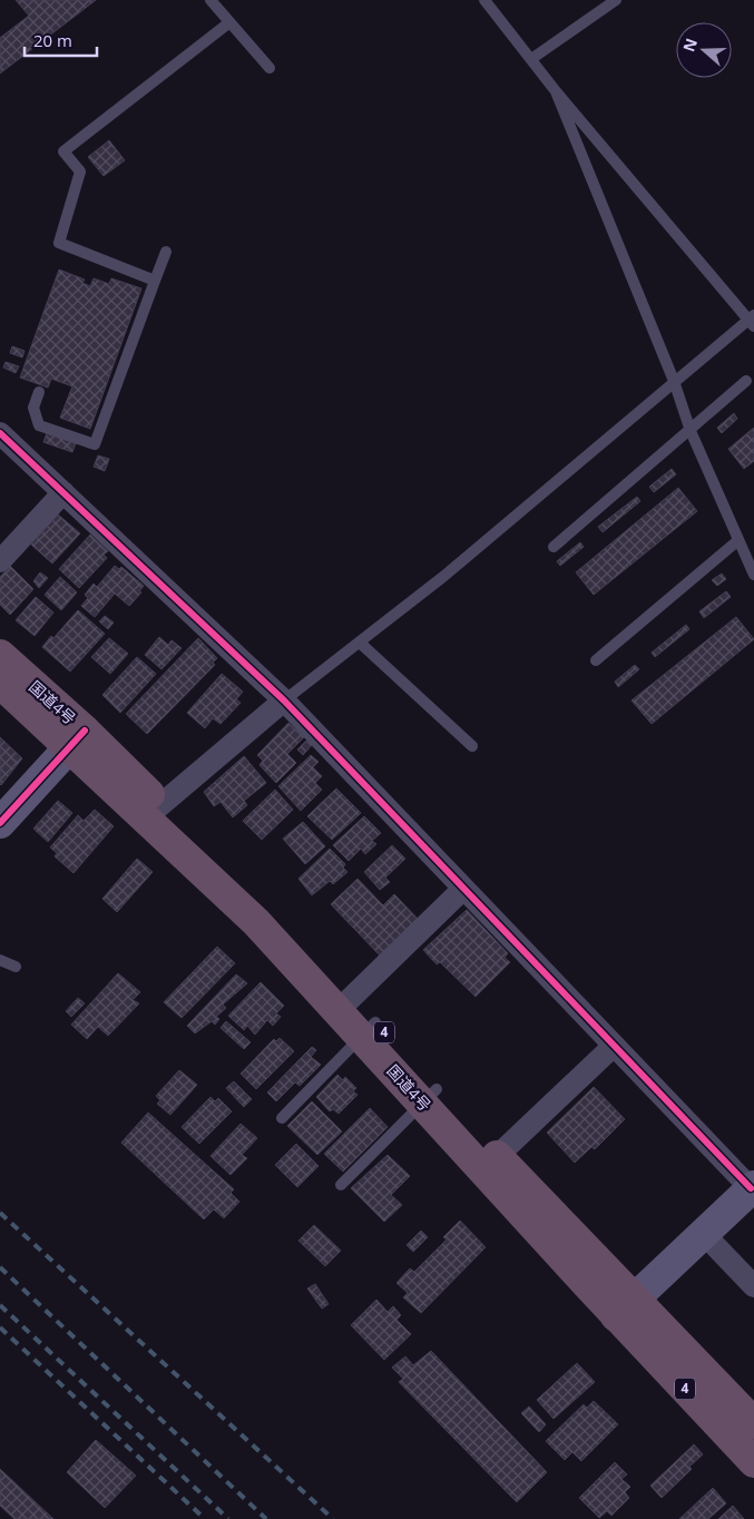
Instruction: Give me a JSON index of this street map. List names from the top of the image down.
{
  "streets": {
    "highway": ["国道4号", "4"]
  },
  "scale_bar": "20 m",
  "north": "left"
}
